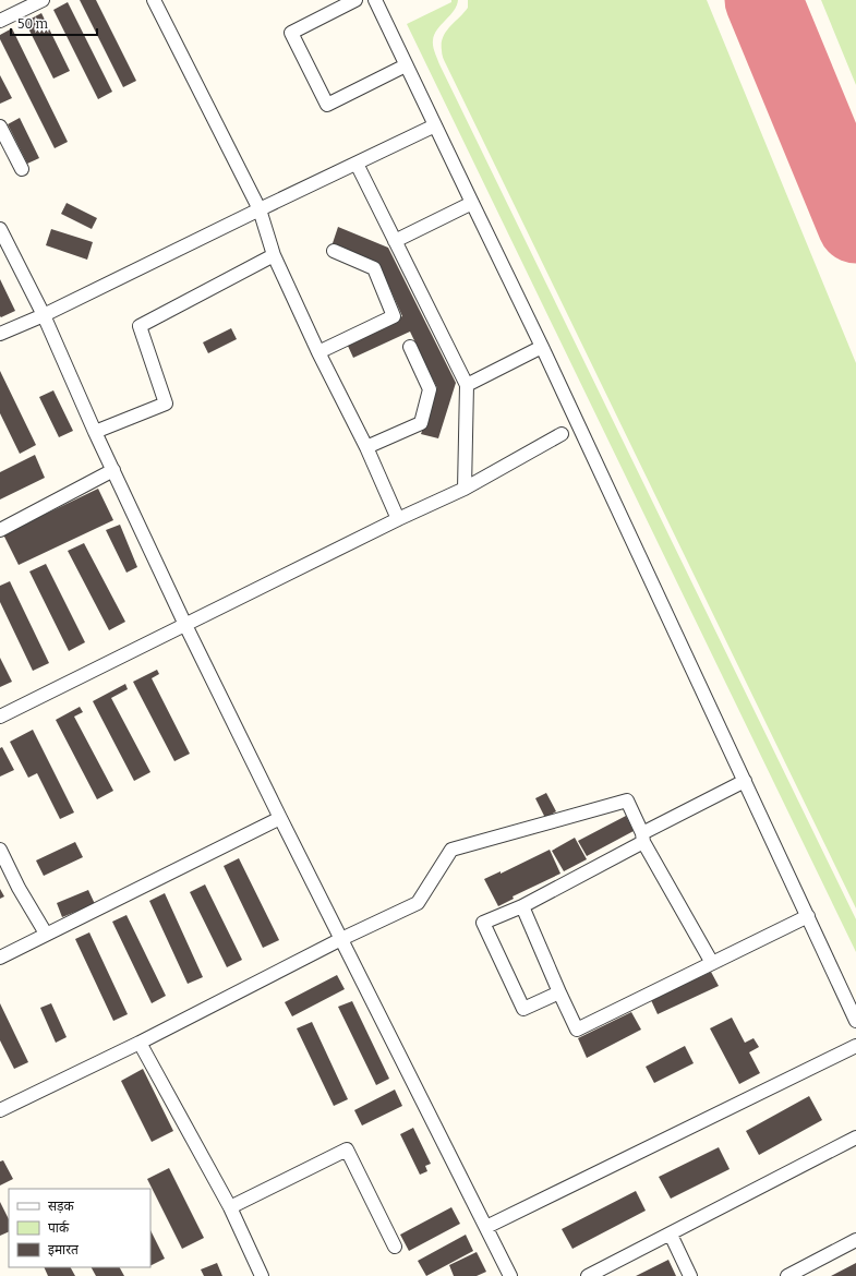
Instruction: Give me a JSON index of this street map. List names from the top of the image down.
{
  "legend": ["सड़क", "पार्क", "इमारत"],
  "scale_bar": "50 m"
}
